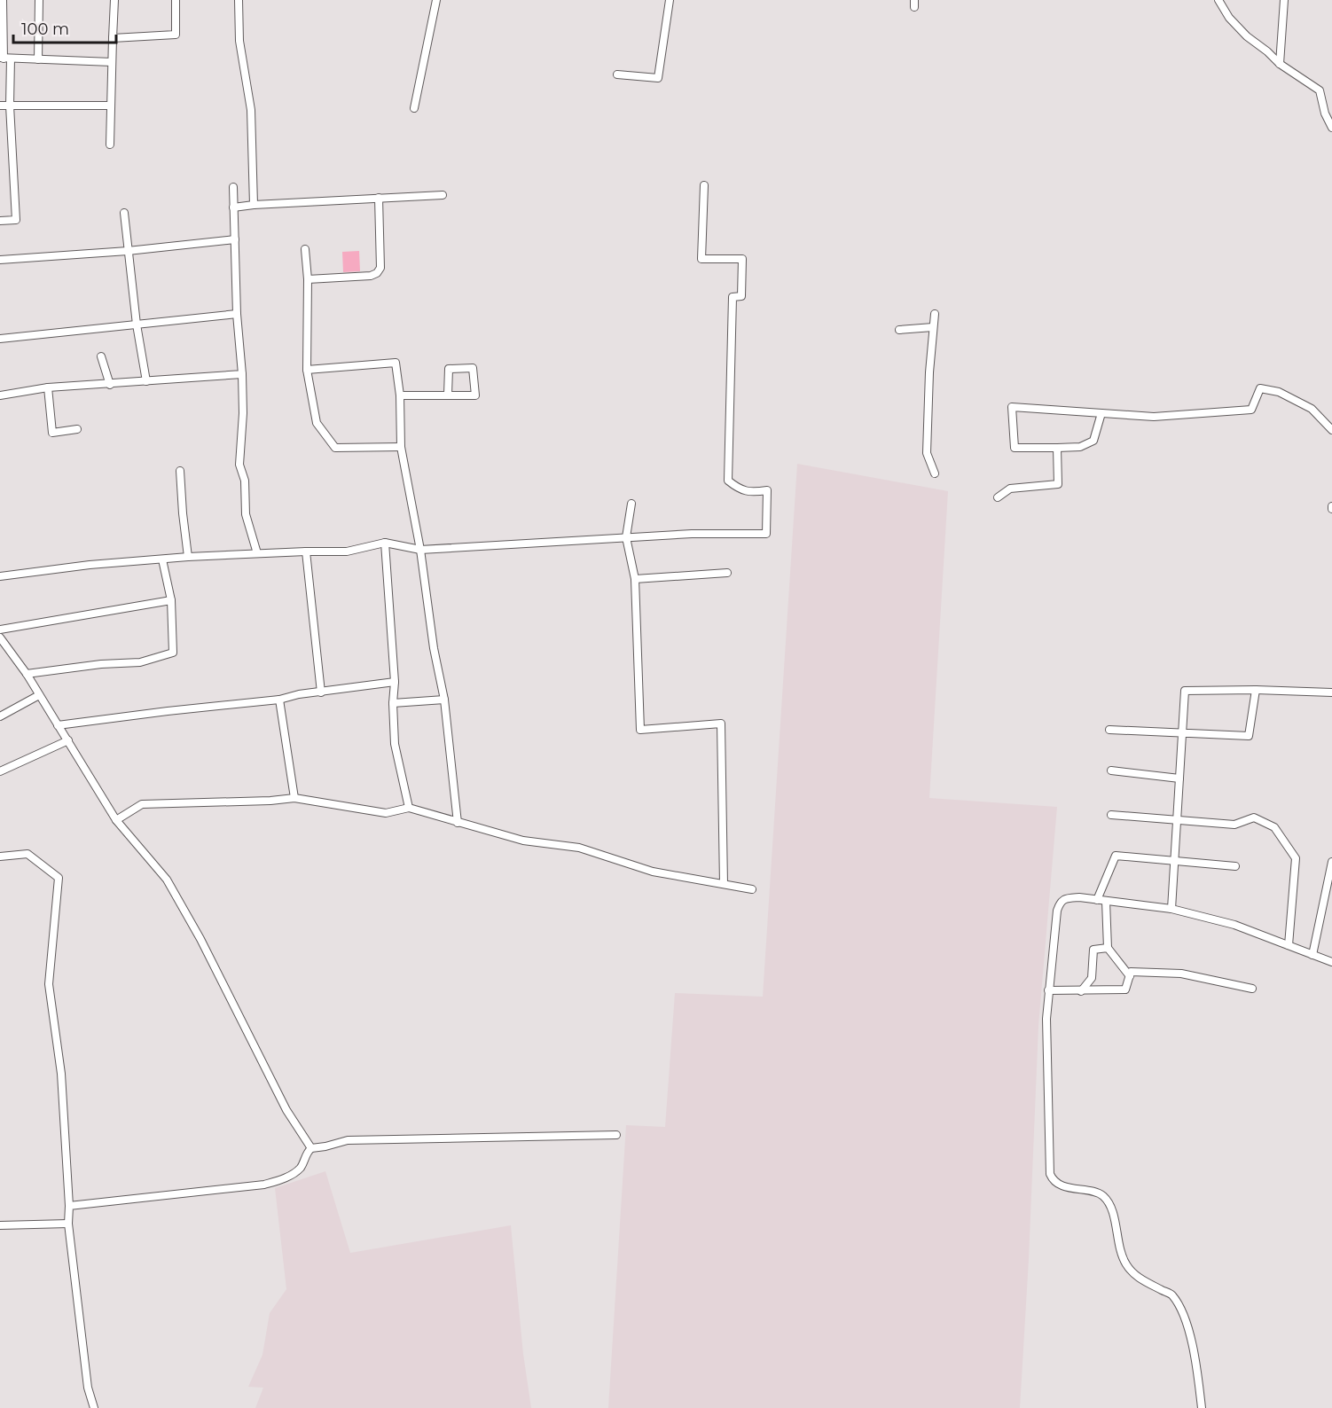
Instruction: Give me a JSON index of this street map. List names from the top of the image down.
{
  "scale_bar": "100 m"
}
